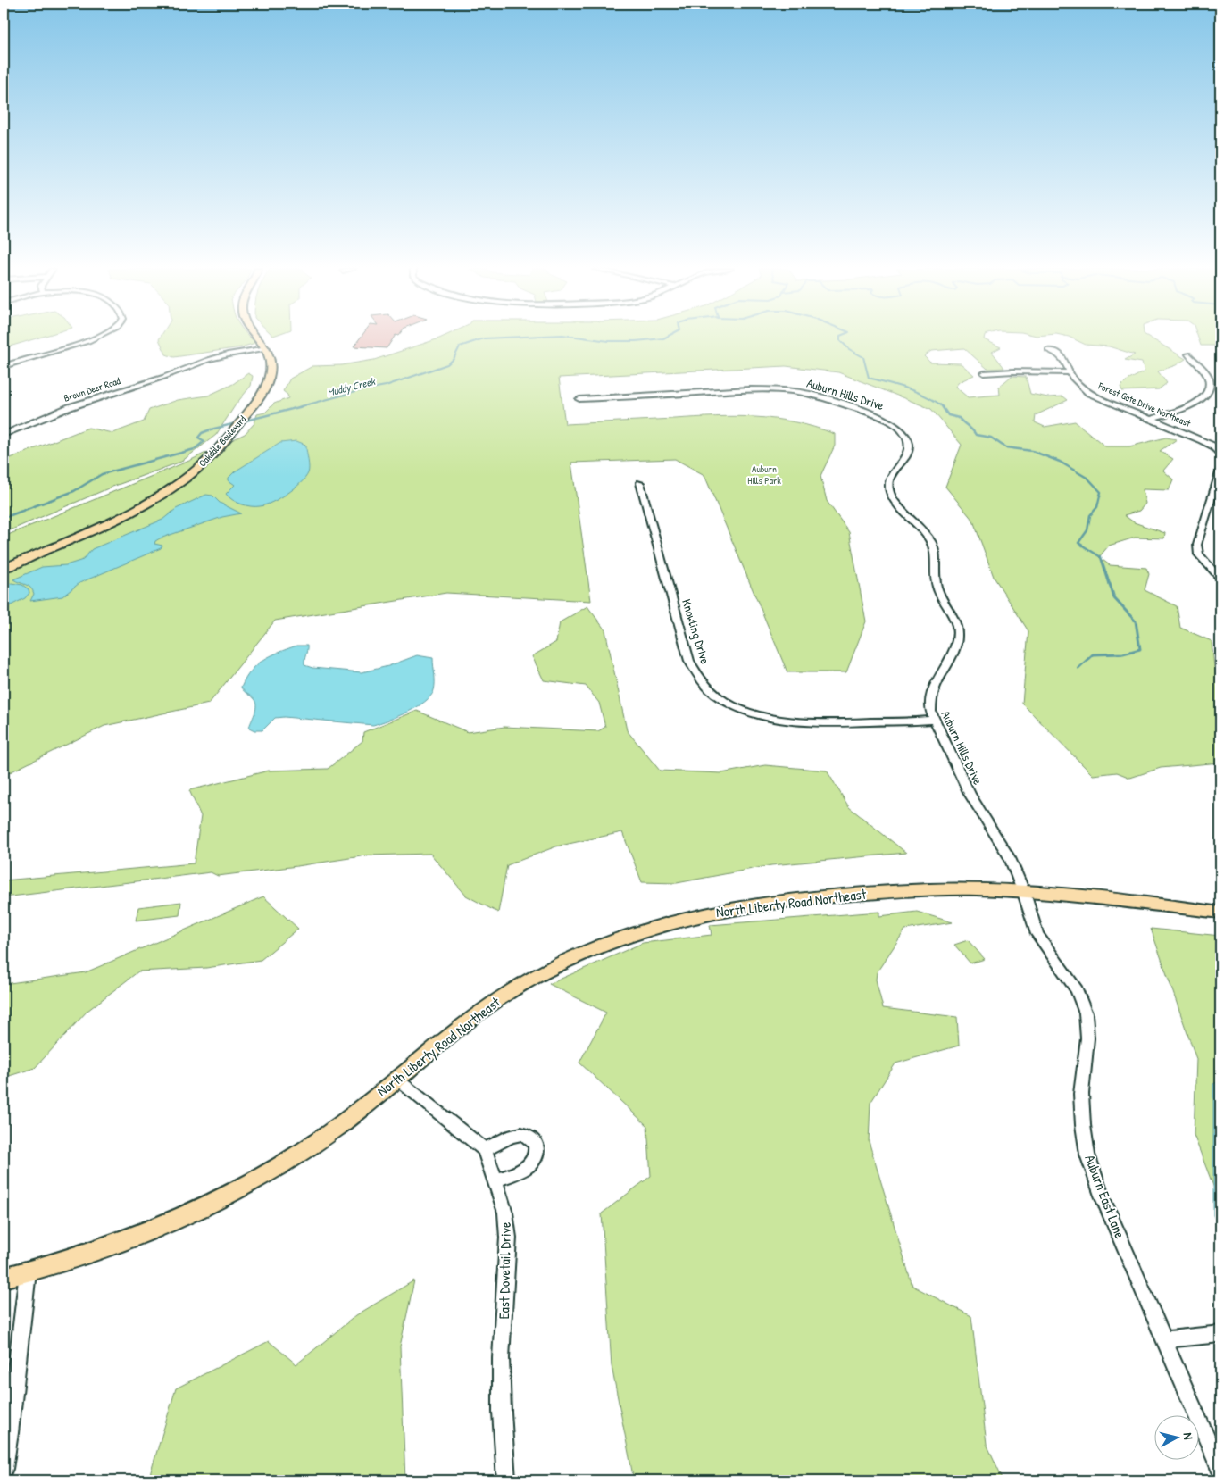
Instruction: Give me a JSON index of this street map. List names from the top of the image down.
{
  "streets": {
    "main road": ["Oakdale Boulevard", "North Liberty Road Northeast"],
    "street": [
      "Brown Deer Road",
      "Auburn Hills Drive",
      "Forest Gate Drive Northeast",
      "Knowling Drive",
      "Auburn East Lane",
      "East Dovetail Drive"
    ]
  },
  "crossings": [
    ["Brown Deer Road", "Oakdale Boulevard"],
    ["Auburn Hills Drive", "Knowling Drive"],
    ["Auburn Hills Drive", "North Liberty Road Northeast"],
    ["Auburn Hills Drive", "Auburn East Lane"],
    ["North Liberty Road Northeast", "Auburn East Lane"]
  ],
  "water": ["Muddy Creek"],
  "parks": ["Auburn Hills Park"],
  "north": "right"
}
